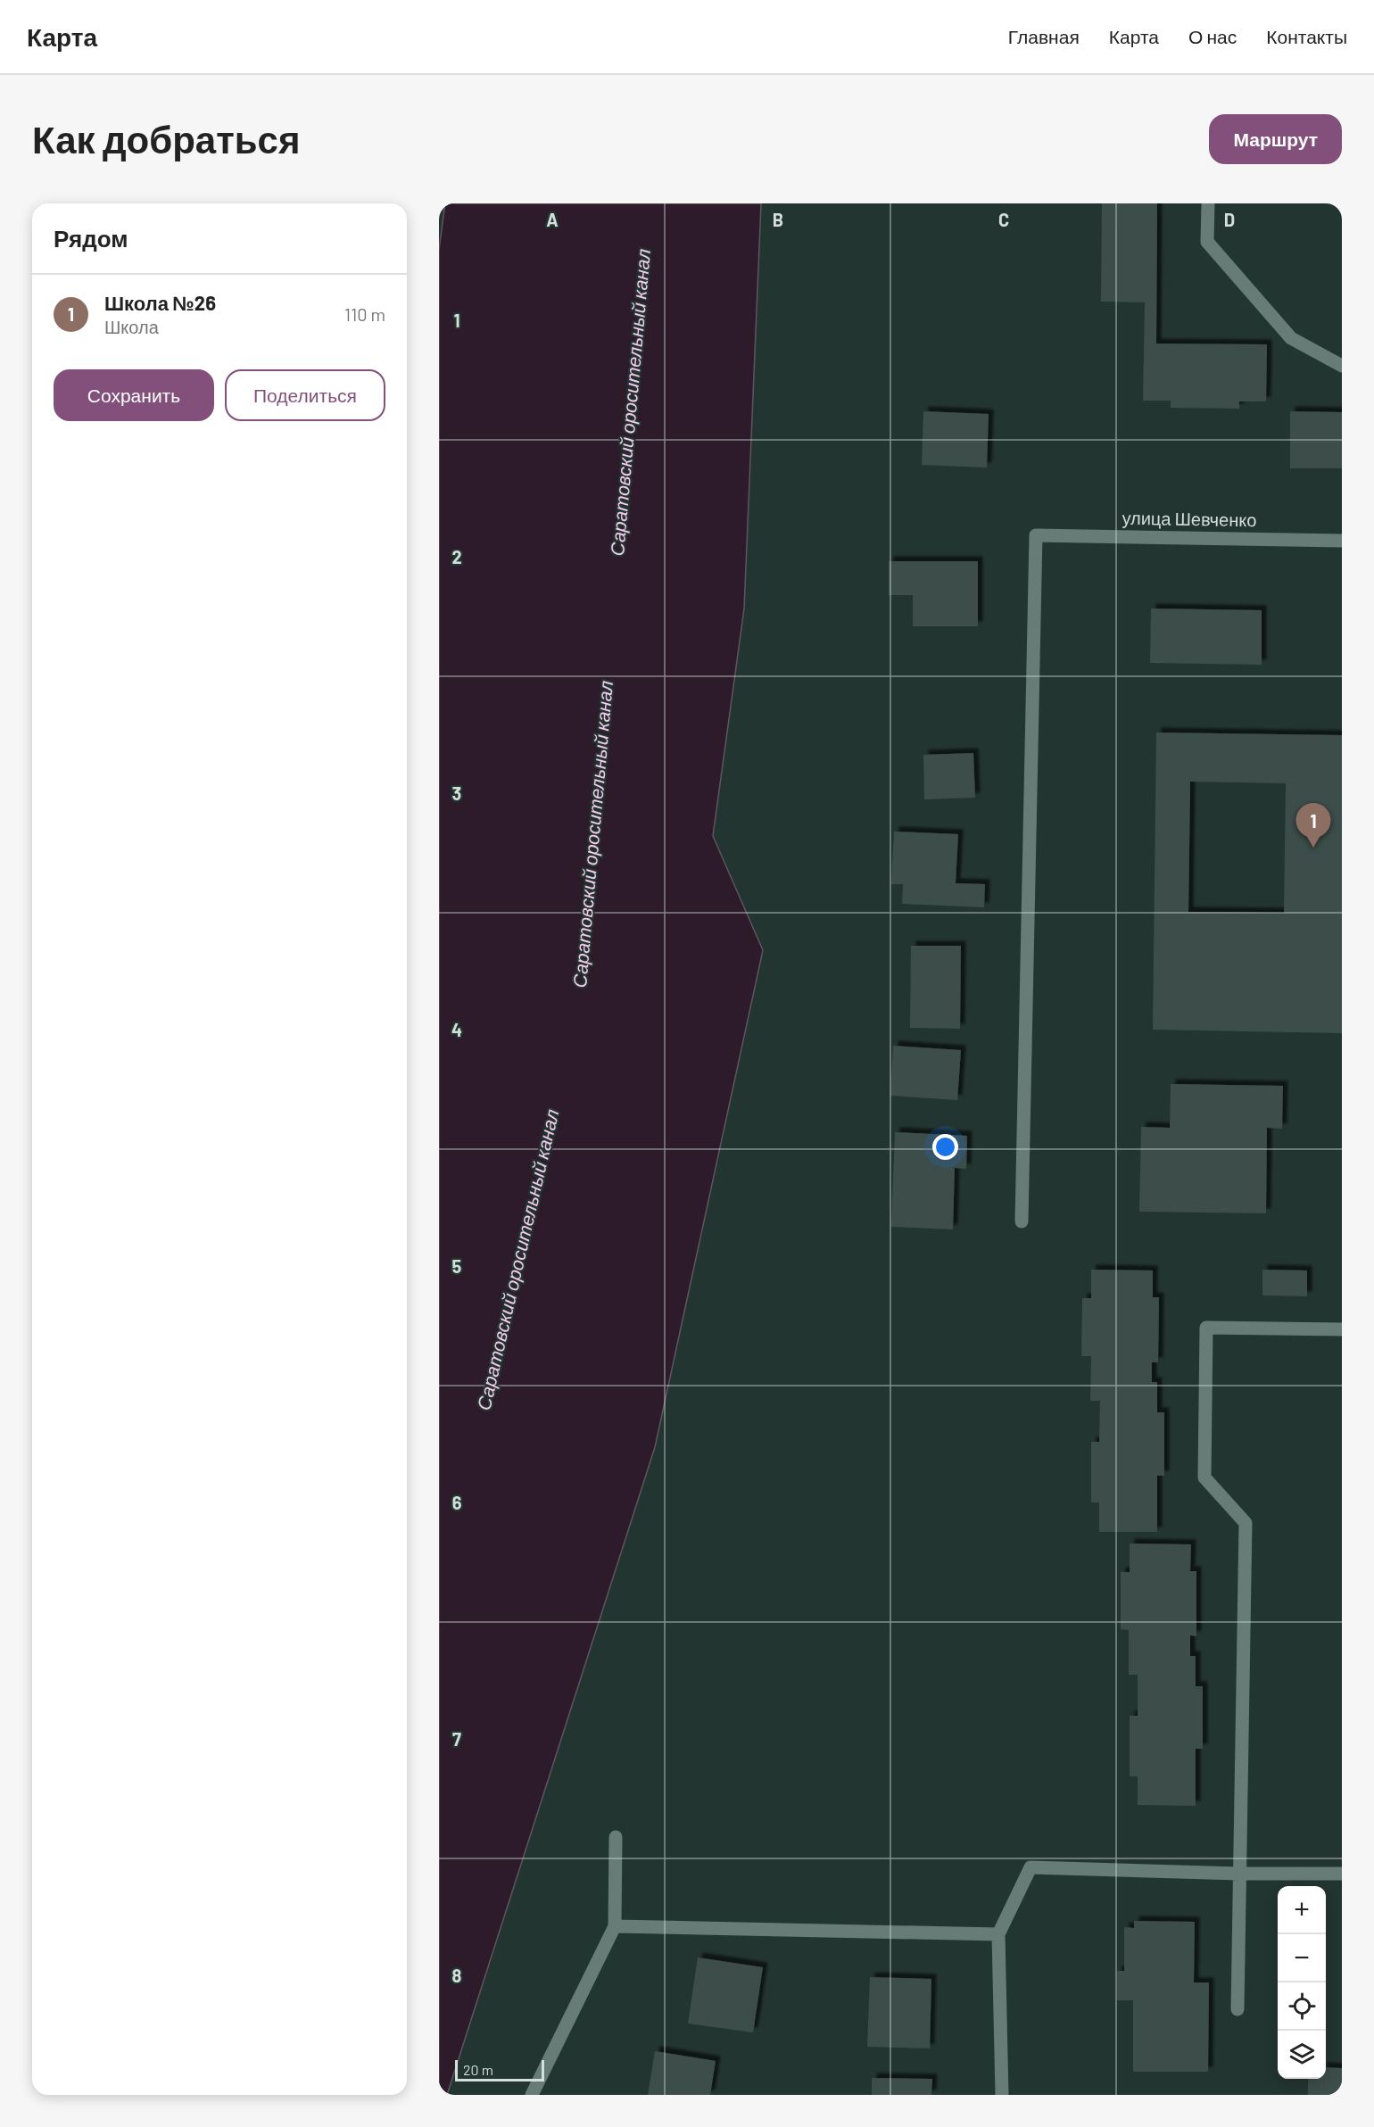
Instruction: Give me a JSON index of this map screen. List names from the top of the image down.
{
  "streets": {
    "street": ["улица Шевченко"]
  },
  "water": ["Саратовский оросительный канал"],
  "scale_bar": "20 m",
  "page": {
    "header": "Карта",
    "nav": [
      "Главная",
      "Карта",
      "О нас",
      "Контакты"
    ],
    "buttons": [
      "Маршрут",
      ["Сохранить", "Поделиться"]
    ],
    "title": "Как добраться",
    "heading": "Рядом",
    "list": [
      {
        "mark": "1",
        "name": "Школа №26",
        "note": "Школа",
        "value": "110 m"
      }
    ],
    "pins": "1",
    "map_buttons": ["+", "−"],
    "scale": "20 m"
  },
  "grid": {
    "columns": [
      "A",
      "B",
      "C",
      "D"
    ],
    "rows": [
      "1",
      "2",
      "3",
      "4",
      "5",
      "6",
      "7",
      "8"
    ]
  }
}
